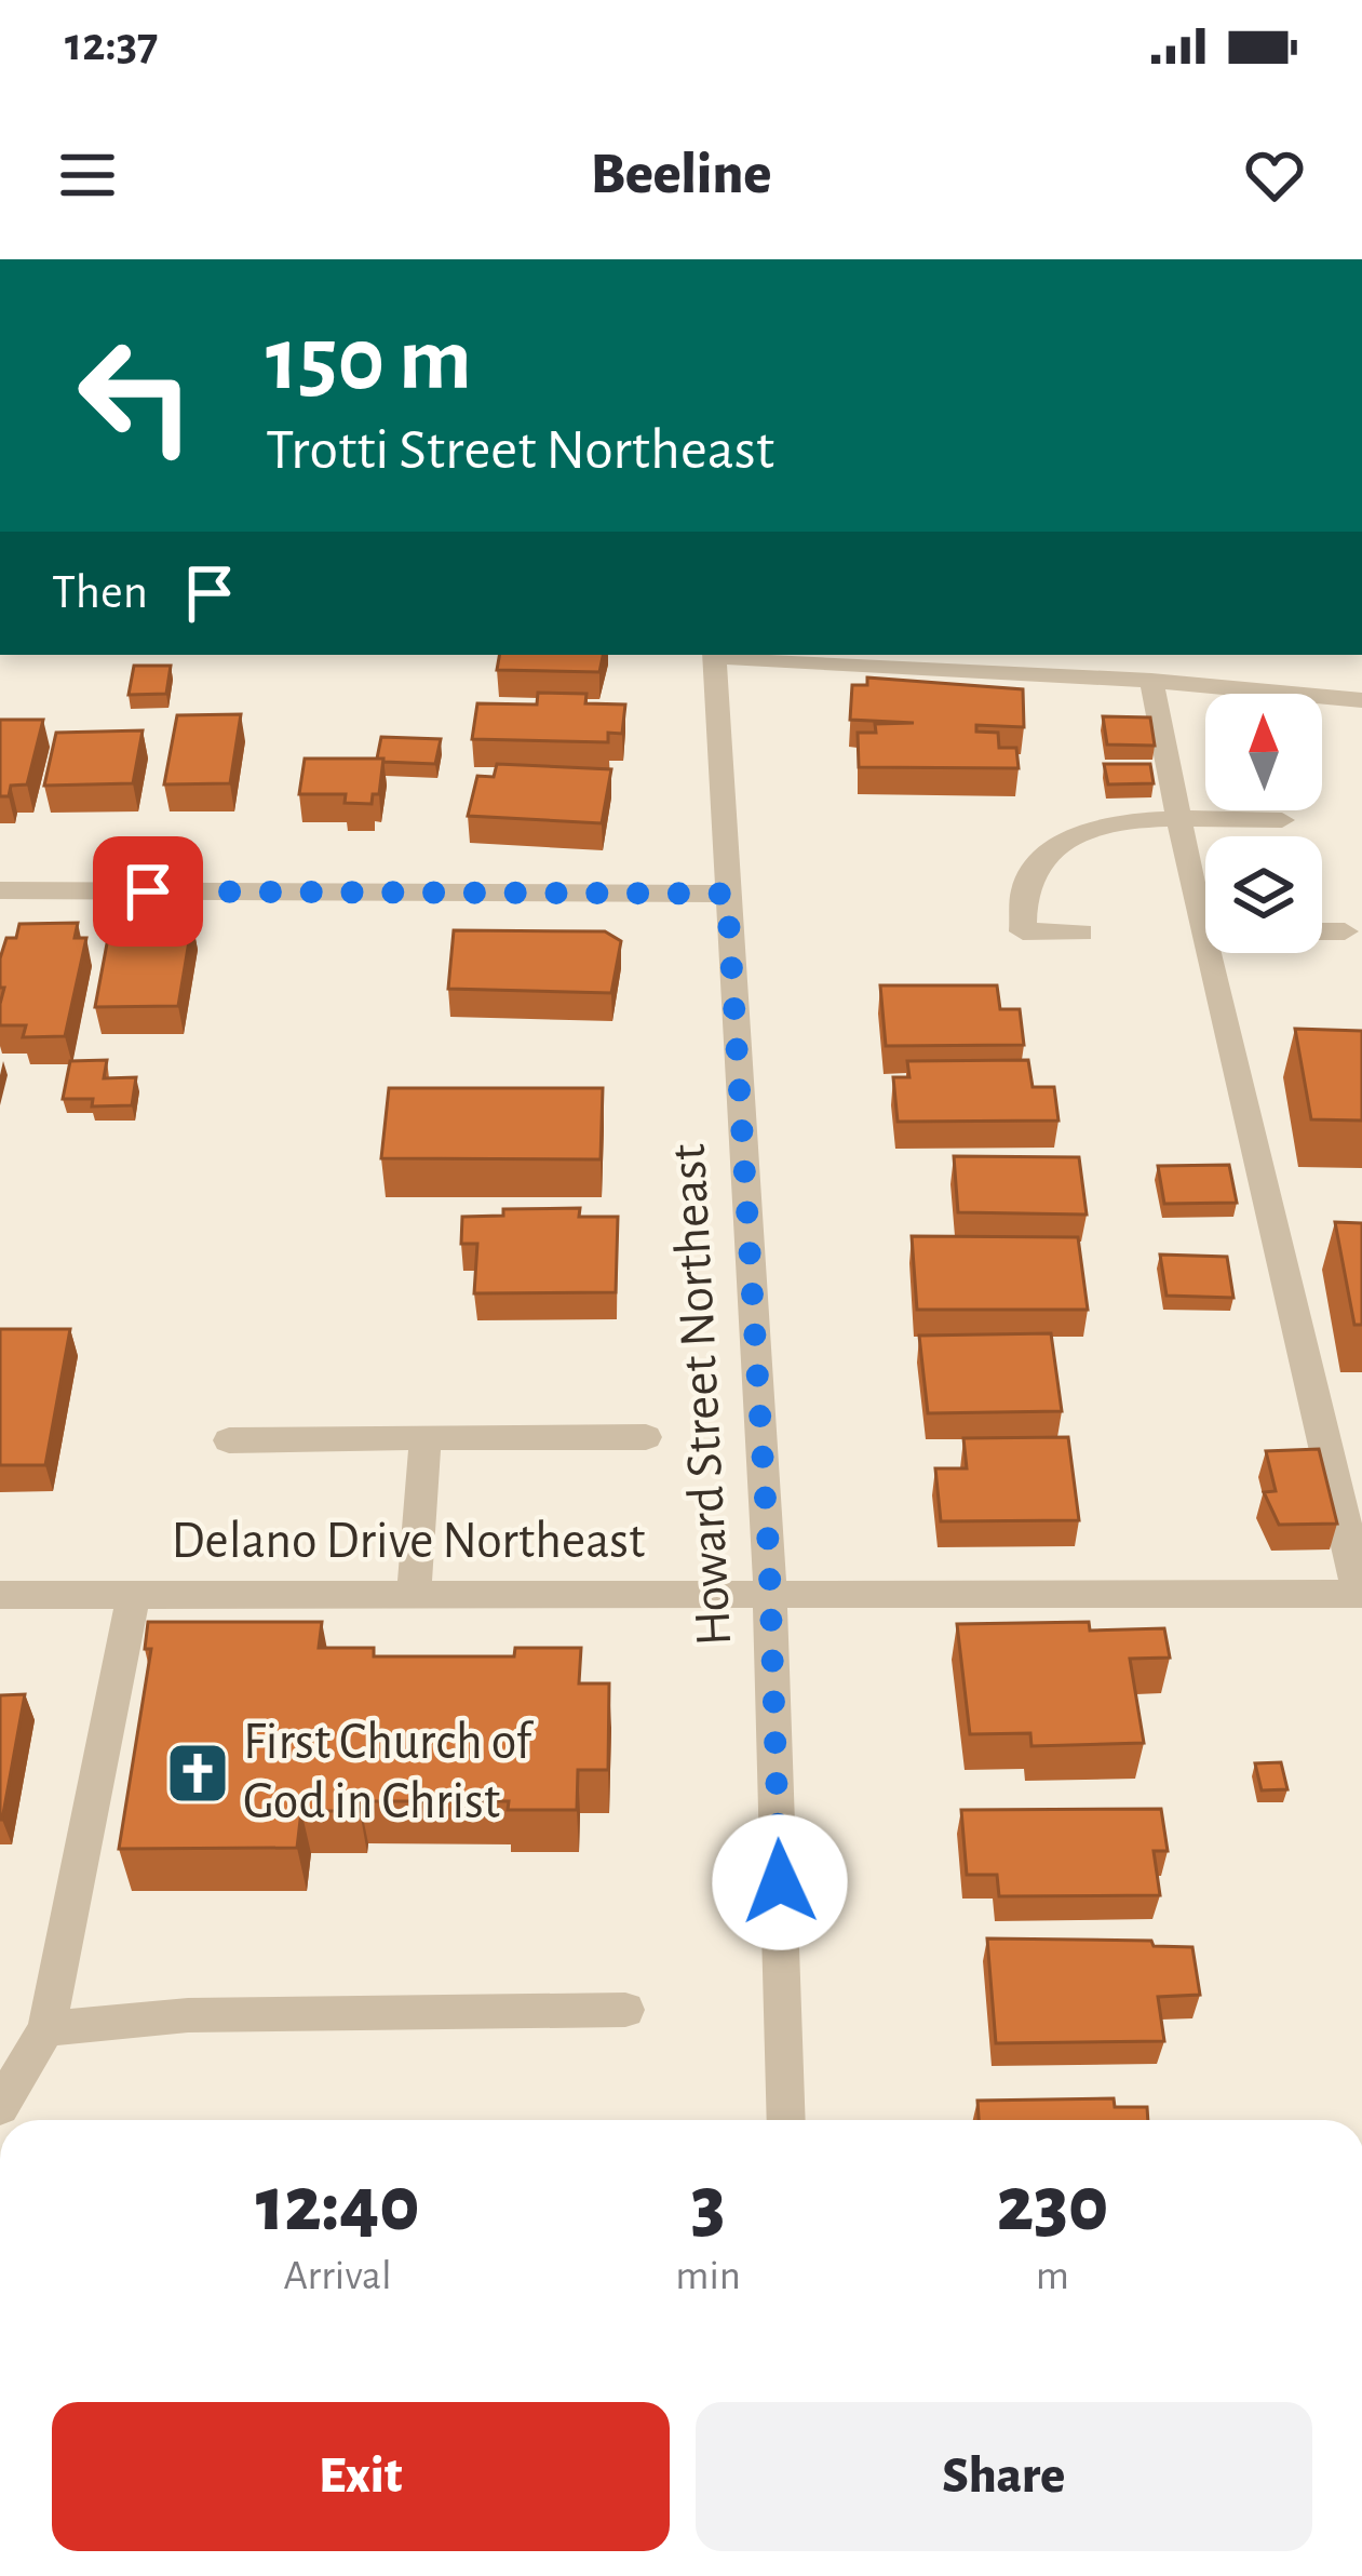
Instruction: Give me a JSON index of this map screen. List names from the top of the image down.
{
  "streets": {
    "street": ["Howard Street Northeast", "Delano Drive Northeast"]
  },
  "crossings": [
    ["Howard Street Northeast", "Delano Drive Northeast"]
  ],
  "places": {
    "church": ["First Church of God in Christ"]
  },
  "north": "top",
  "page": {
    "status": "12:37",
    "header": "Beeline",
    "turn": ["150 m", "Trotti Street Northeast"],
    "then": "Then",
    "eta": [
      "12:40",
      "Arrival",
      "3",
      "min",
      "230",
      "m"
    ],
    "buttons": ["Exit", "Share"]
  }
}
